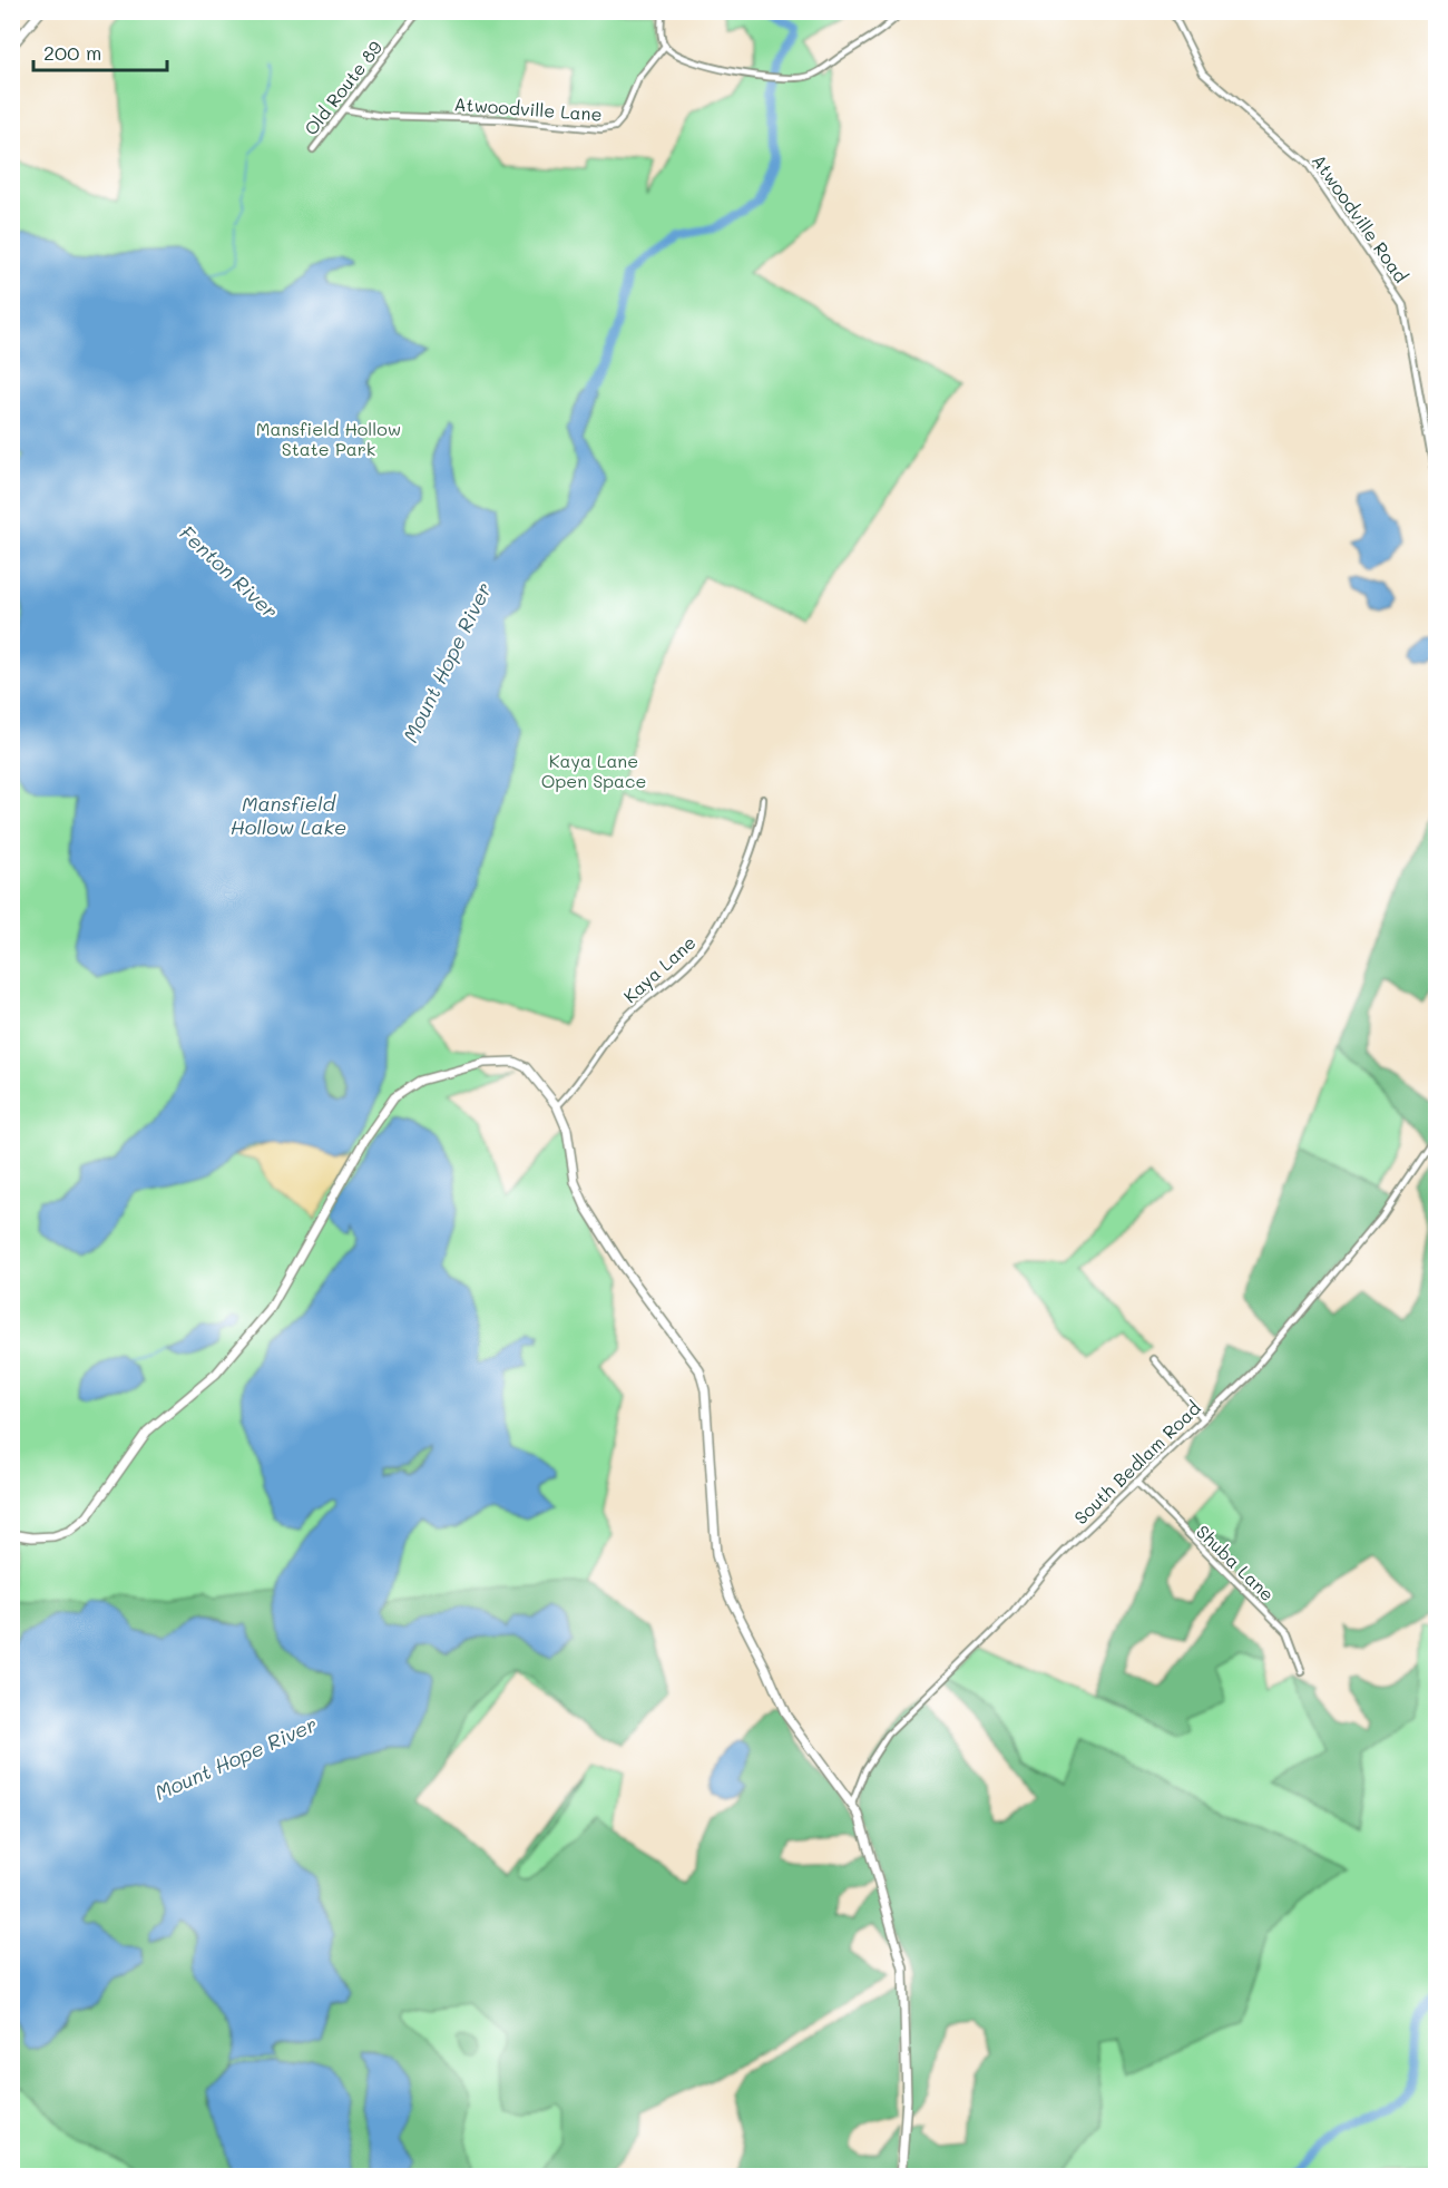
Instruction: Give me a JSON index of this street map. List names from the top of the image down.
{
  "streets": {
    "street": [
      "Old Route 89",
      "Atwoodville Lane",
      "Atwoodville Road",
      "Kaya Lane",
      "South Bedlam Road",
      "Shuba Lane"
    ]
  },
  "crossings": [
    ["Old Route 89", "Atwoodville Lane"],
    ["South Bedlam Road", "Shuba Lane"]
  ],
  "water": ["Fenton River", "Mount Hope River", "Mansfield Hollow Lake"],
  "parks": ["Mansfield Hollow State Park", "Kaya Lane Open Space"],
  "scale_bar": "200 m"
}
